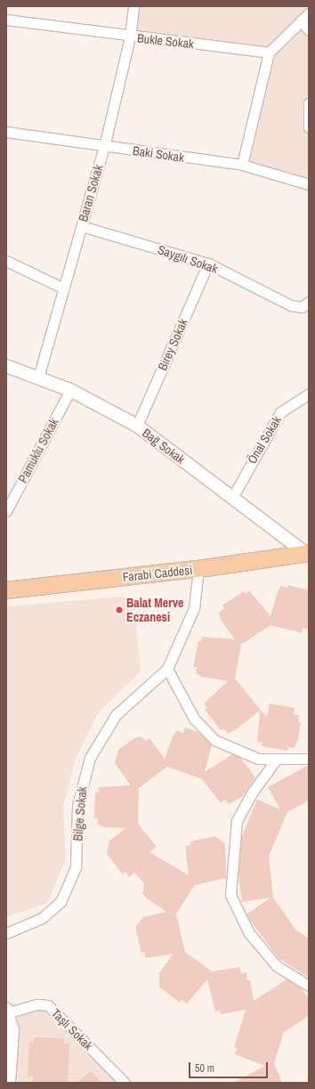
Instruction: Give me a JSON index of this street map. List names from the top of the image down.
{
  "streets": {
    "main road": ["Farabi Caddesi"],
    "street": [
      "Bukle Sokak",
      "Baki Sokak",
      "Baran Sokak",
      "Saygılı Sokak",
      "Birey Sokak",
      "Önal Sokak",
      "Bağ Sokak",
      "Pamuklu Sokak",
      "Bilge Sokak",
      "Taşlı Sokak"
    ]
  },
  "crossings": [
    ["Bukle Sokak", "Baran Sokak"],
    ["Baki Sokak", "Baran Sokak"],
    ["Baran Sokak", "Saygılı Sokak"],
    ["Baran Sokak", "Bağ Sokak"],
    ["Saygılı Sokak", "Birey Sokak"],
    ["Birey Sokak", "Bağ Sokak"],
    ["Önal Sokak", "Bağ Sokak"],
    ["Bağ Sokak", "Pamuklu Sokak"],
    ["Bağ Sokak", "Farabi Caddesi"],
    ["Farabi Caddesi", "Bilge Sokak"]
  ],
  "places": ["Balat Merve Eczanesi"],
  "scale_bar": "50 m"
}
